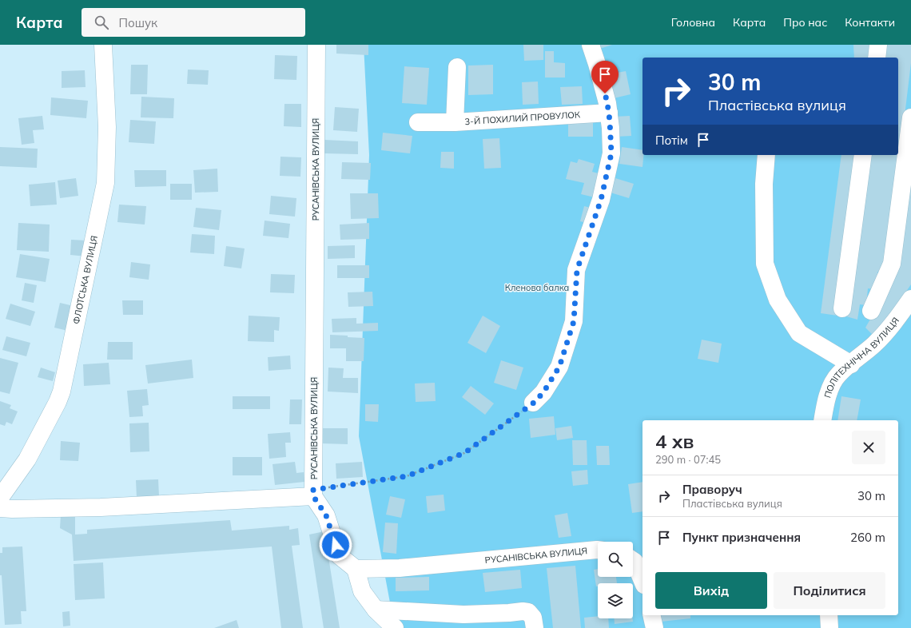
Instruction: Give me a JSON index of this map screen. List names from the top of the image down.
{
  "streets": {
    "street": [
      "3-Й ПОХИЛИЙ ПРОВУЛОК",
      "РУСАНІВСЬКА ВУЛИЦЯ",
      "ФЛОТСЬКА ВУЛИЦЯ",
      "ПОЛІТЕХНІЧНА ВУЛИЦЯ"
    ]
  },
  "parks": ["Кленова балка"],
  "page": {
    "header": "Карта",
    "search": "Пошук",
    "nav": [
      "Головна",
      "Карта",
      "Про нас",
      "Контакти"
    ],
    "turn": ["30 m", "Пластівська вулиця"],
    "then": "Потім",
    "heading": ["4 хв", "290 m · 07:45"],
    "list": [
      {
        "name": "Праворуч",
        "note": "Пластівська вулиця",
        "value": "30 m"
      },
      {
        "name": "Пункт призначення",
        "value": "260 m"
      }
    ],
    "buttons": ["Вихід", "Поділитися"]
  }
}
